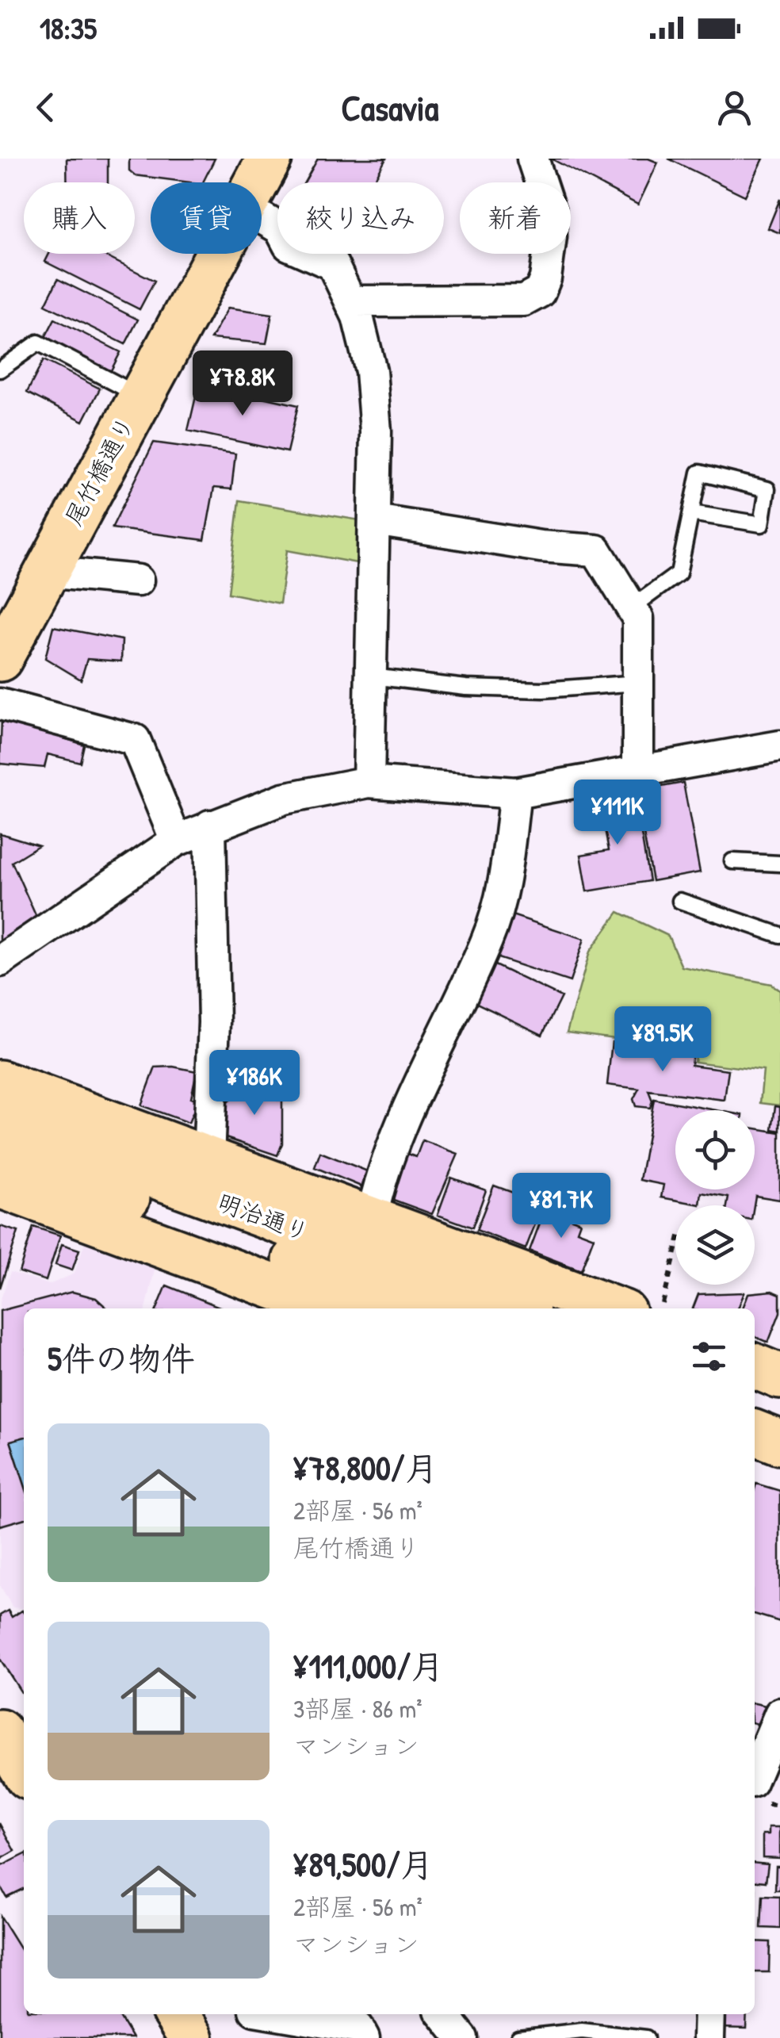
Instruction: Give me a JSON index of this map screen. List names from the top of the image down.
{
  "streets": {
    "main road": ["尾竹橋通り", "明治通り"]
  },
  "page": {
    "status": "18:35",
    "header": "Casavia",
    "chip": [
      "購入",
      "賃貸",
      "絞り込み",
      "新着"
    ],
    "price": [
      "¥78.8K",
      "¥111K",
      "¥89.5K",
      "¥186K",
      "¥81.7K"
    ],
    "heading": "5件の物件",
    "list": [
      {
        "name": "¥78,800/月",
        "note": "2部屋 · 56 m² · 尾竹橋通り"
      },
      {
        "name": "¥111,000/月",
        "note": "3部屋 · 86 m² · マンション"
      },
      {
        "name": "¥89,500/月",
        "note": "2部屋 · 56 m² · マンション"
      }
    ]
  }
}
